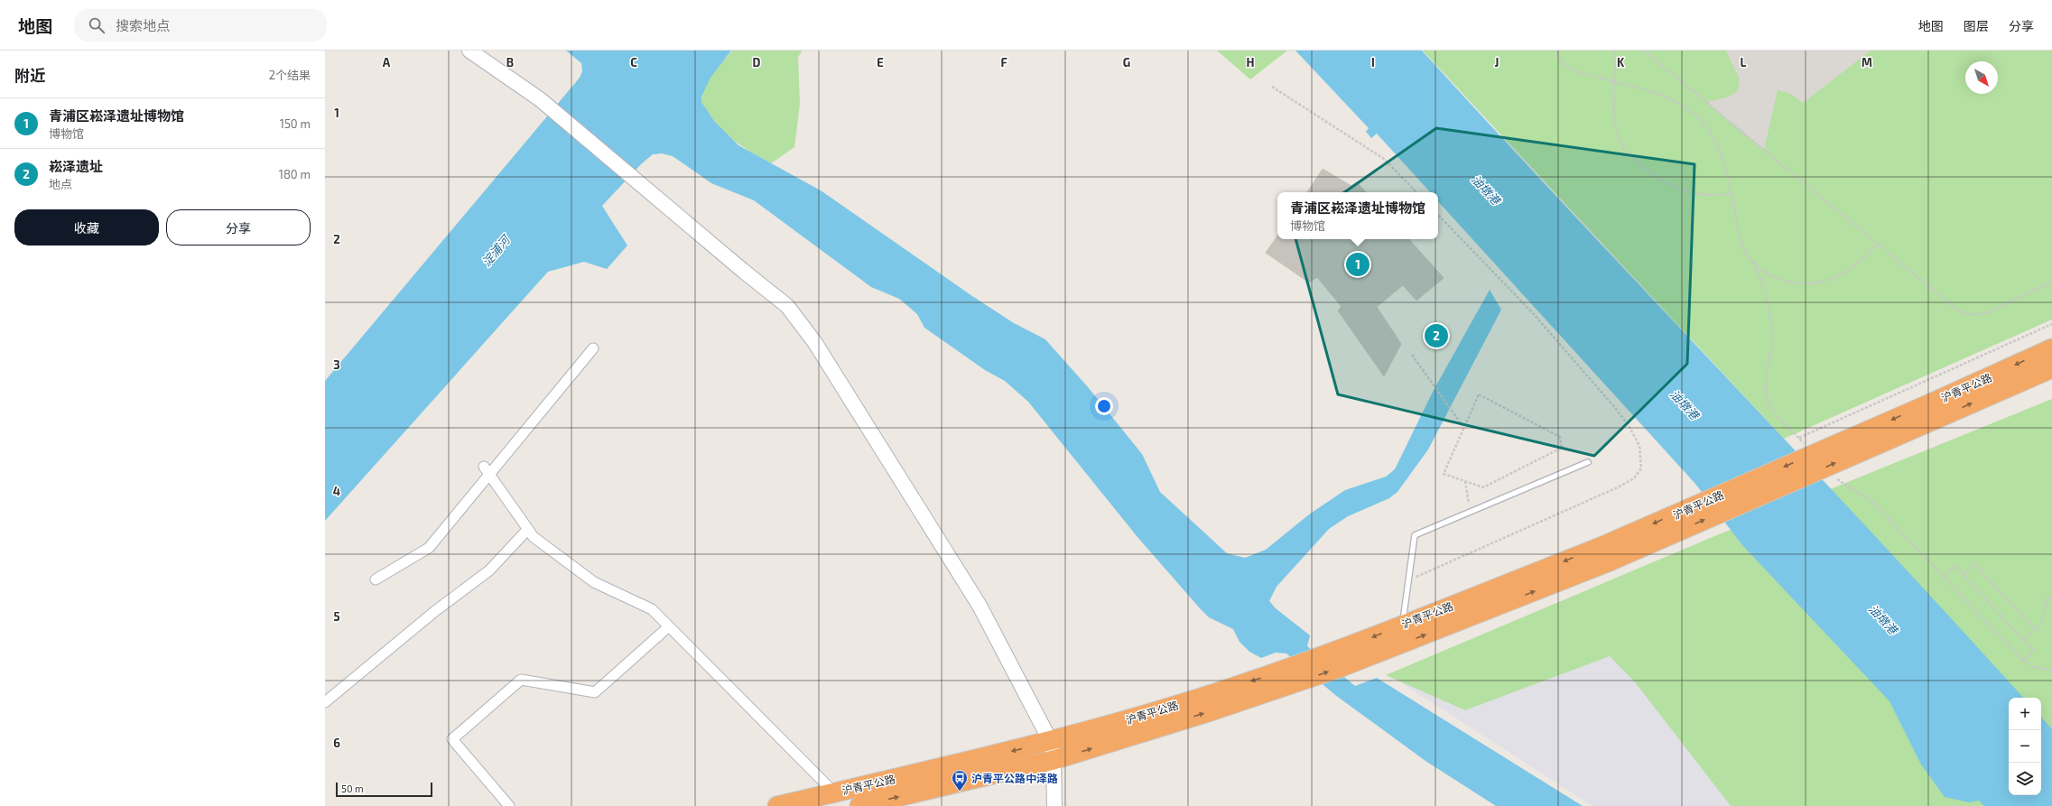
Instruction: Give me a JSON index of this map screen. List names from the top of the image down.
{
  "streets": {
    "highway": ["沪青平公路"]
  },
  "water": ["油墩港", "淀浦河"],
  "places": {
    "bus stop": ["沪青平公路中泽路"]
  },
  "scale_bar": "50 m",
  "north": "bottom right",
  "page": {
    "header": "地图",
    "search": "搜索地点",
    "nav": ["地图", "图层", "分享"],
    "heading": ["附近", "2个结果"],
    "list": [
      {
        "mark": "1",
        "name": "青浦区崧泽遗址博物馆",
        "note": "博物馆",
        "value": "150 m"
      },
      {
        "mark": "2",
        "name": "崧泽遗址",
        "note": "地点",
        "value": "180 m"
      }
    ],
    "popup": ["青浦区崧泽遗址博物馆", "博物馆"],
    "buttons": ["收藏", "分享"],
    "pins": ["1", "2"],
    "map_buttons": ["+", "−"],
    "scale": "50 m"
  },
  "grid": {
    "columns": [
      "A",
      "B",
      "C",
      "D",
      "E",
      "F",
      "G",
      "H",
      "I",
      "J",
      "K",
      "L",
      "M"
    ],
    "rows": [
      "1",
      "2",
      "3",
      "4",
      "5",
      "6"
    ]
  }
}
